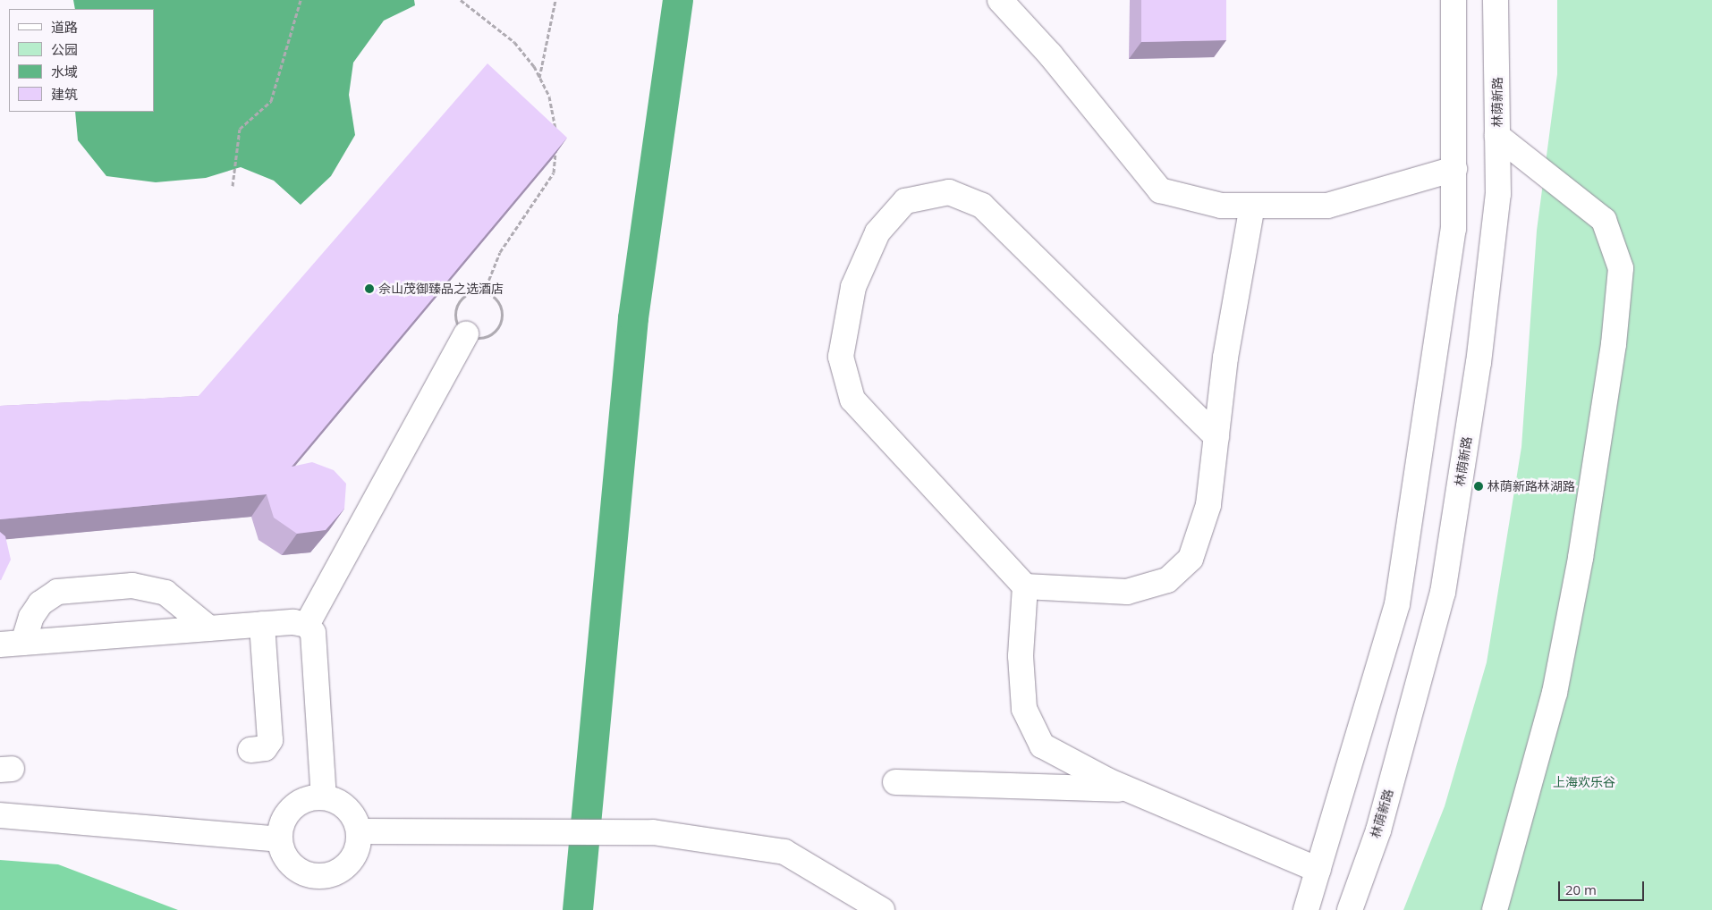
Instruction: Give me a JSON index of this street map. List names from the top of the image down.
{
  "streets": {
    "main road": ["林荫新路"]
  },
  "parks": ["上海欢乐谷"],
  "places": ["佘山茂御臻品之选酒店", "林荫新路林湖路"],
  "legend": [
    "道路",
    "公园",
    "水域",
    "建筑"
  ],
  "scale_bar": "20 m"
}
